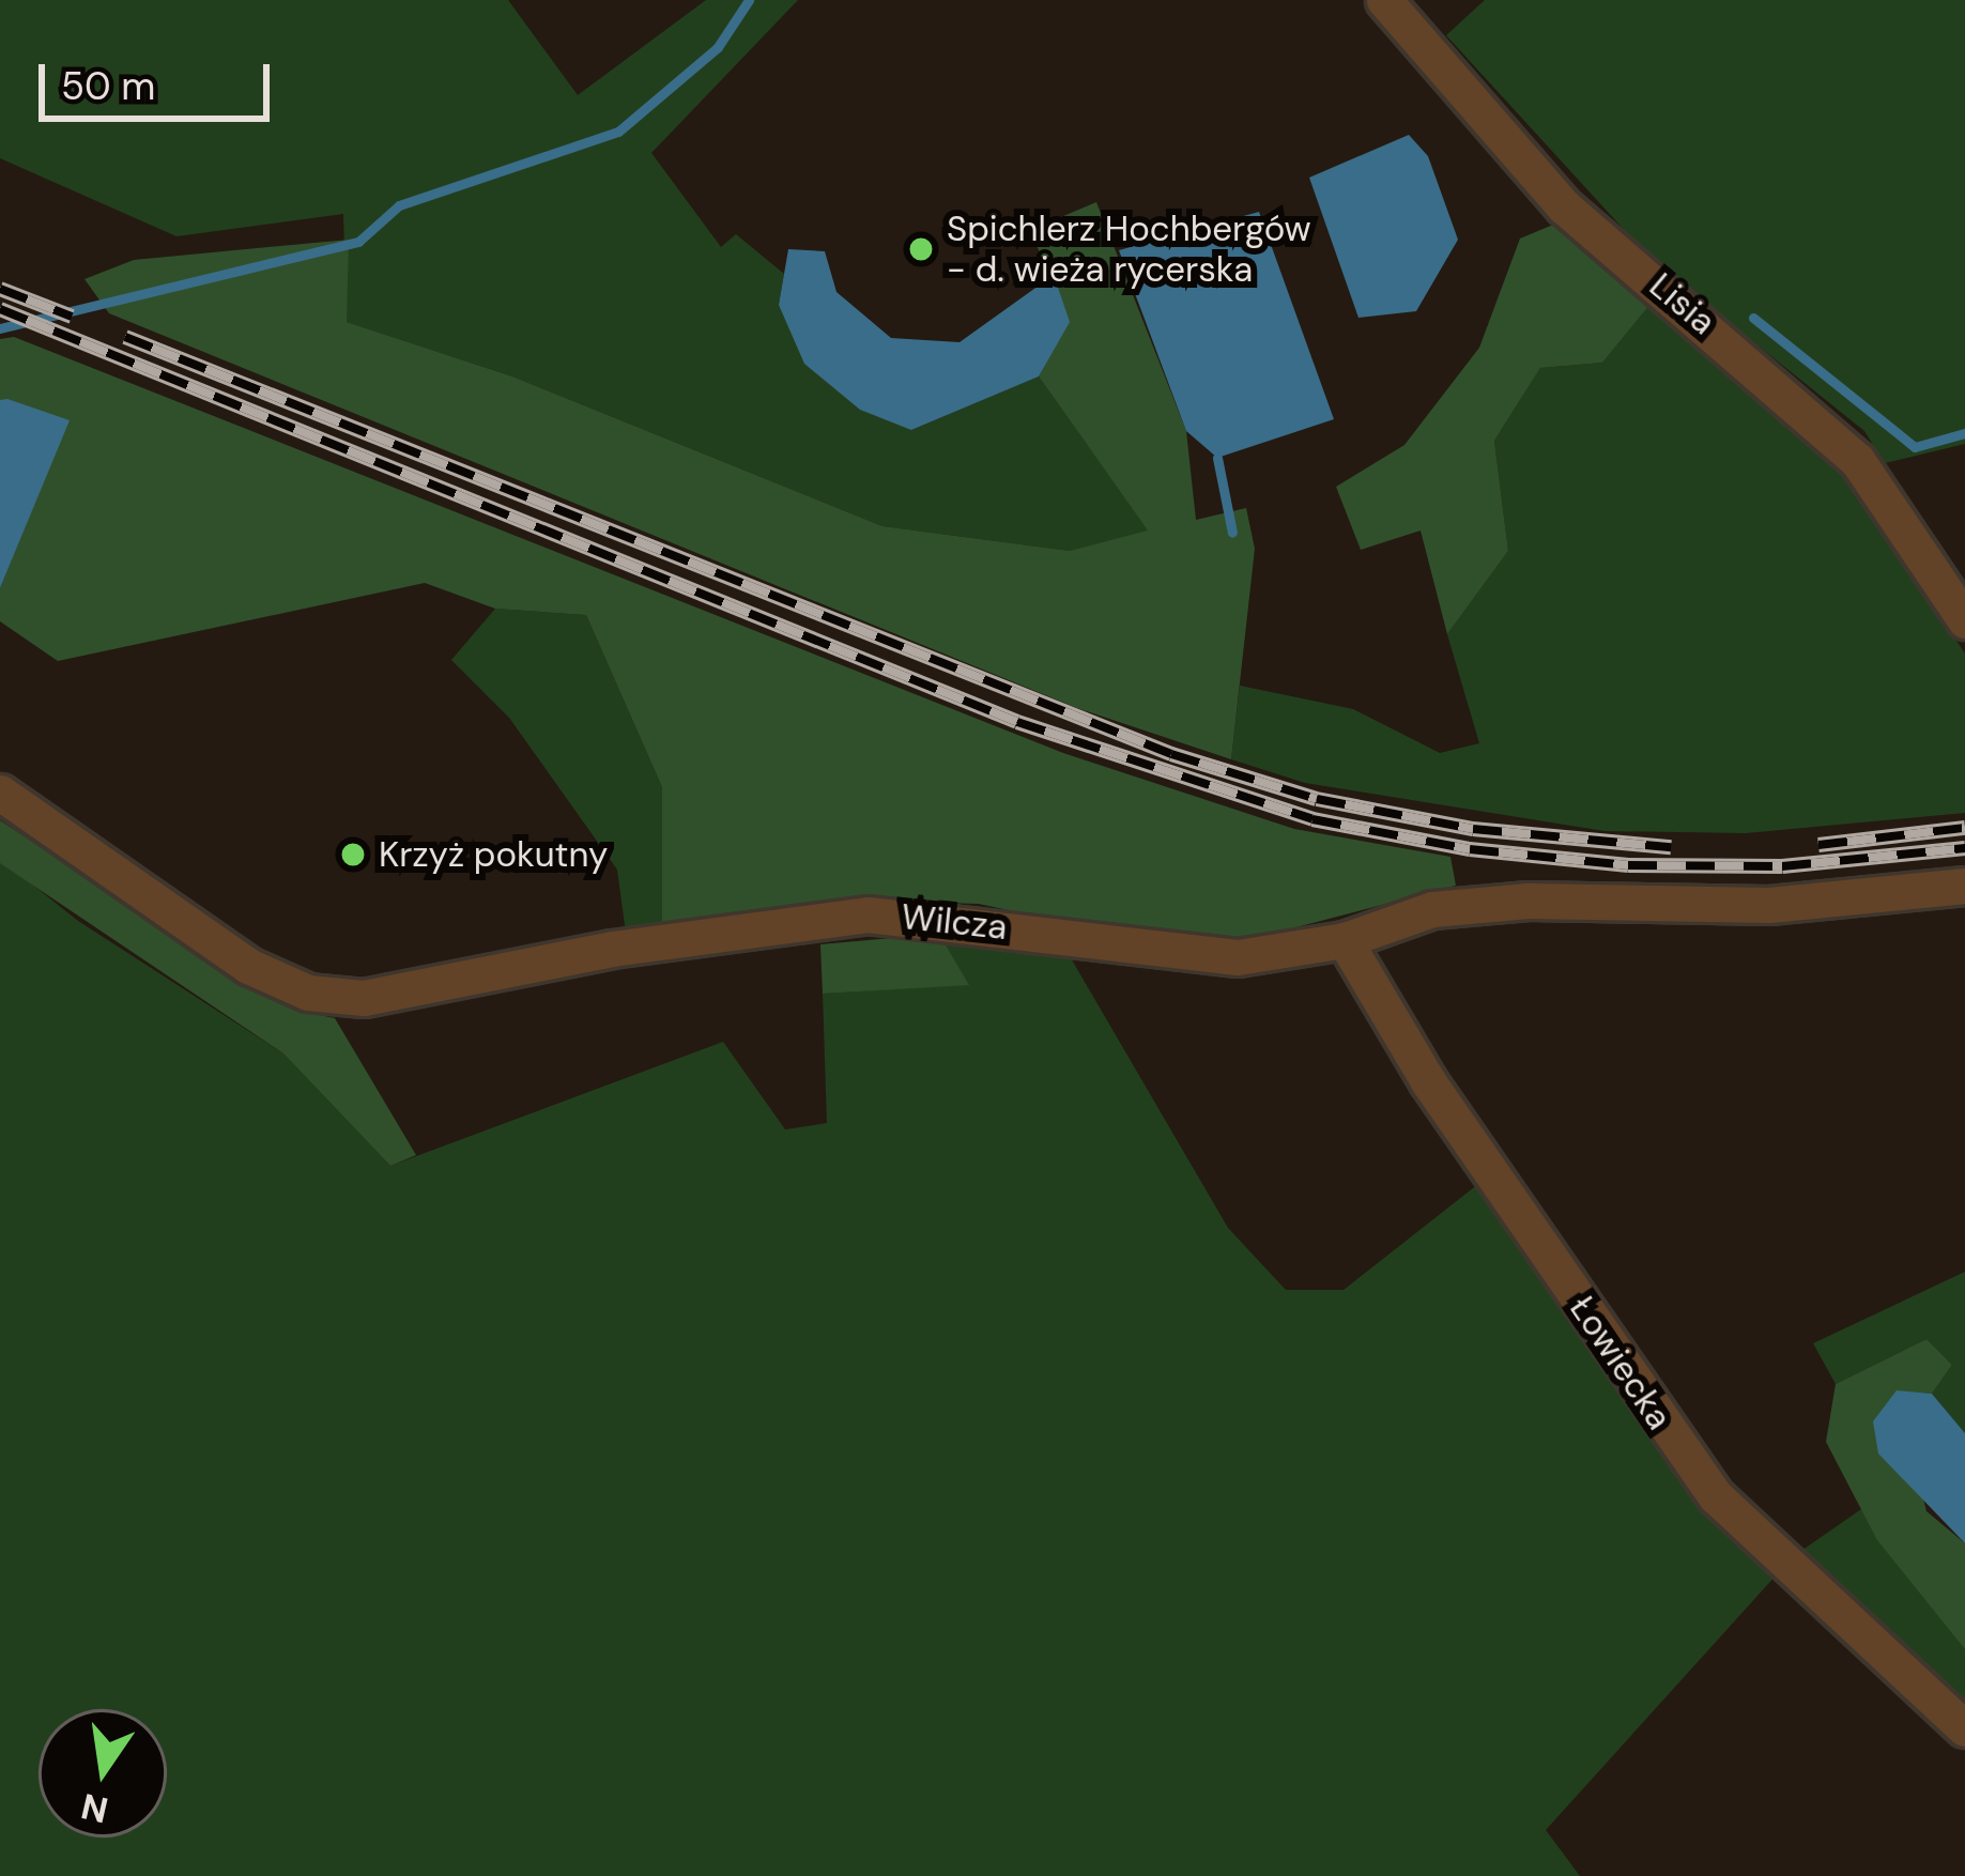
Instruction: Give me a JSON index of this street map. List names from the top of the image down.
{
  "streets": {
    "street": ["Lisia", "Wilcza", "Łowiecka"]
  },
  "crossings": [
    ["Wilcza", "Łowiecka"]
  ],
  "places": ["Spichlerz Hochbergów - d. wieża rycerska", "Krzyż pokutny"],
  "scale_bar": "50 m",
  "north": "bottom"
}
